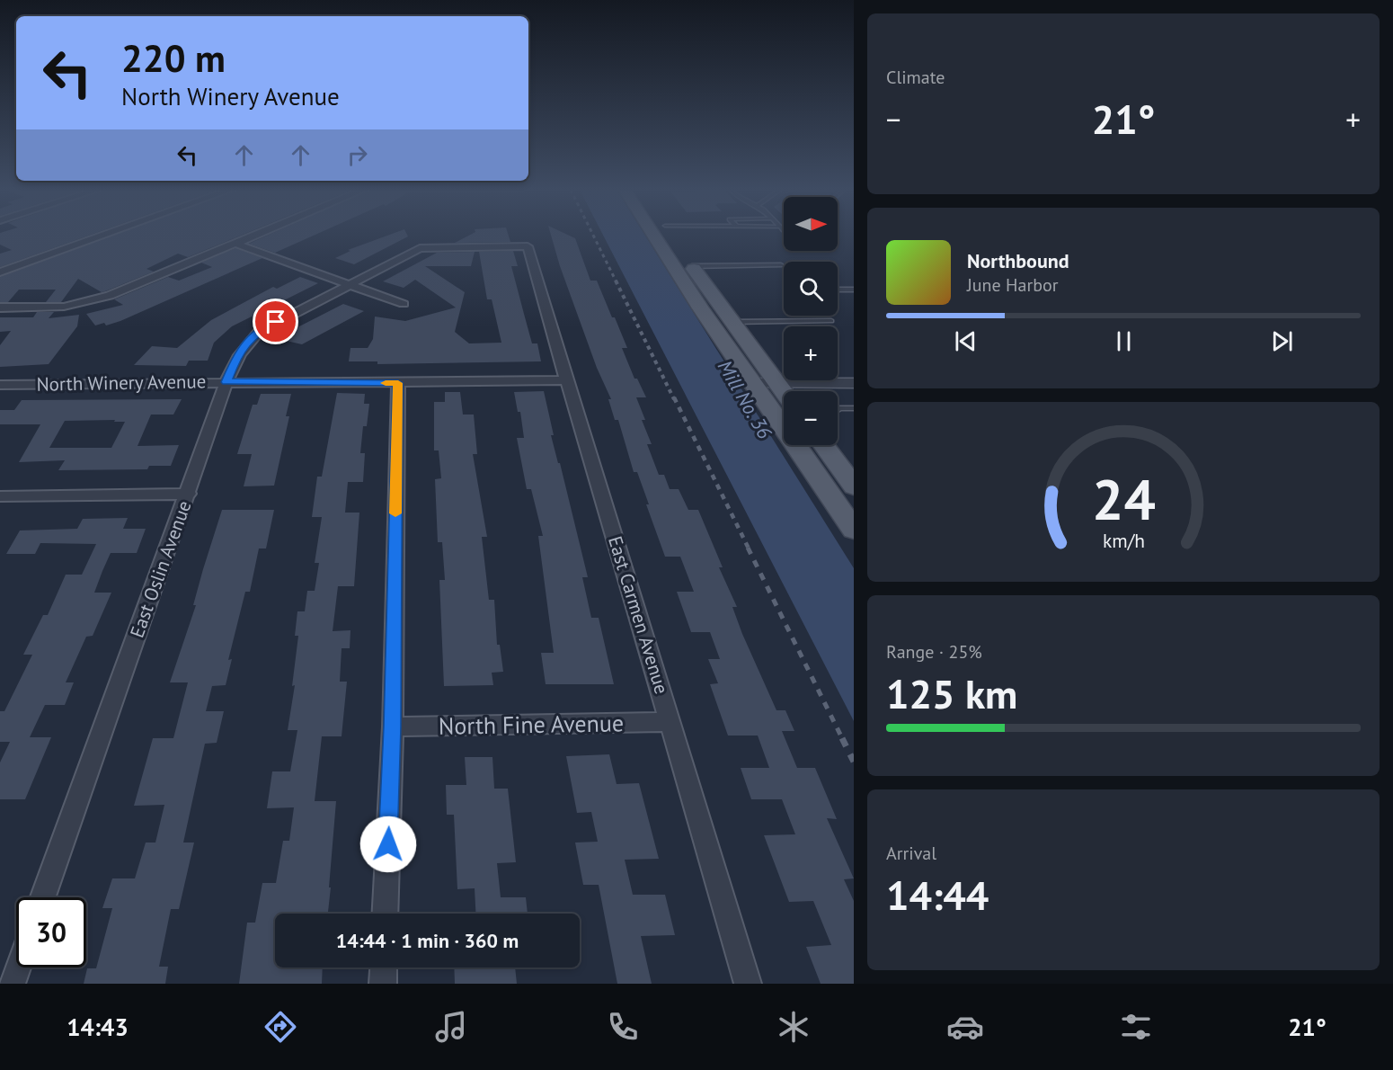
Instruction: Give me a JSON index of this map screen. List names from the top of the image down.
{
  "streets": {
    "street": [
      "North Winery Avenue",
      "East Oslin Avenue",
      "East Carmen Avenue",
      "North Fine Avenue"
    ]
  },
  "crossings": [
    ["North Winery Avenue", "East Oslin Avenue"],
    ["North Winery Avenue", "East Carmen Avenue"],
    ["East Oslin Avenue", "East Carmen Avenue"],
    ["East Carmen Avenue", "North Fine Avenue"]
  ],
  "water": ["Mill No. 36"],
  "north": "right",
  "page": {
    "tile": [
      "Climate",
      ["Range · 25%", "125 km"],
      ["Arrival", "14:44"]
    ],
    "turn": ["220 m", "North Winery Avenue"],
    "heat": ["−", "21°", "+"],
    "map_buttons": ["+", "−"],
    "song": ["Northbound", "June Harbor"],
    "limit": "30",
    "trip": "14:44 · 1 min · 360 m",
    "tabs": ["14:43", "21°"],
    "gauge": ["24", "km/h"]
  }
}
